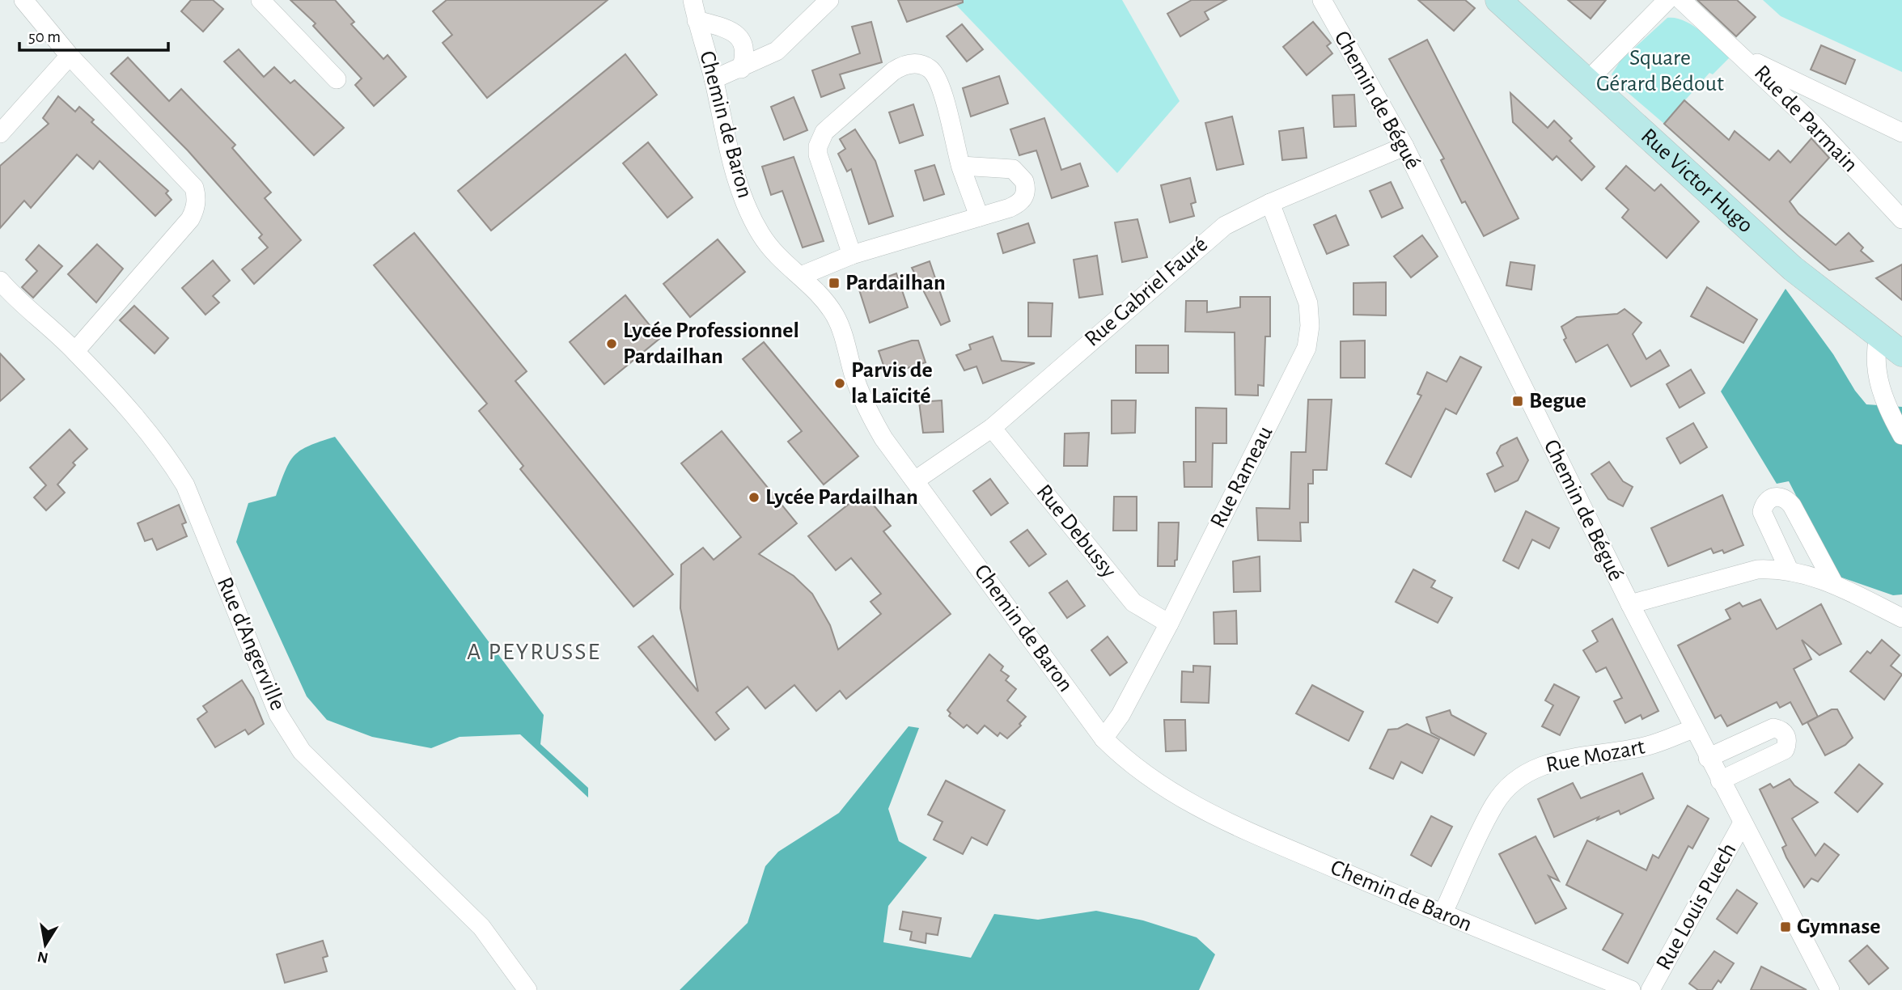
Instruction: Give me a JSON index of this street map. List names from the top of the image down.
{
  "streets": {
    "main road": ["Rue Victor Hugo"],
    "street": [
      "Chemin de Bégué",
      "Rue de Parmain",
      "Chemin de Baron",
      "Rue Gabriel Fauré",
      "Rue Rameau",
      "Rue Debussy",
      "Rue d'Angerville",
      "Rue Mozart",
      "Rue Louis Puech"
    ]
  },
  "crossings": [
    ["Chemin de Bégué", "Rue Gabriel Fauré"],
    ["Chemin de Bégué", "Rue Mozart"],
    ["Chemin de Bégué", "Rue Louis Puech"],
    ["Chemin de Baron", "Rue Gabriel Fauré"],
    ["Chemin de Baron", "Rue Rameau"],
    ["Chemin de Baron", "Rue Mozart"],
    ["Rue Gabriel Fauré", "Rue Rameau"],
    ["Rue Gabriel Fauré", "Rue Debussy"],
    ["Rue Rameau", "Rue Debussy"]
  ],
  "districts": ["A PEYRUSSE"],
  "parks": ["Square Gérard Bédout"],
  "places": {
    "transit": ["Pardailhan", "Begue", "Gymnase"],
    "other": ["Lycée Professionnel Pardailhan", "Parvis de la Laïcité", "Lycée Pardailhan"]
  },
  "scale_bar": "50 m",
  "north": "bottom"
}
